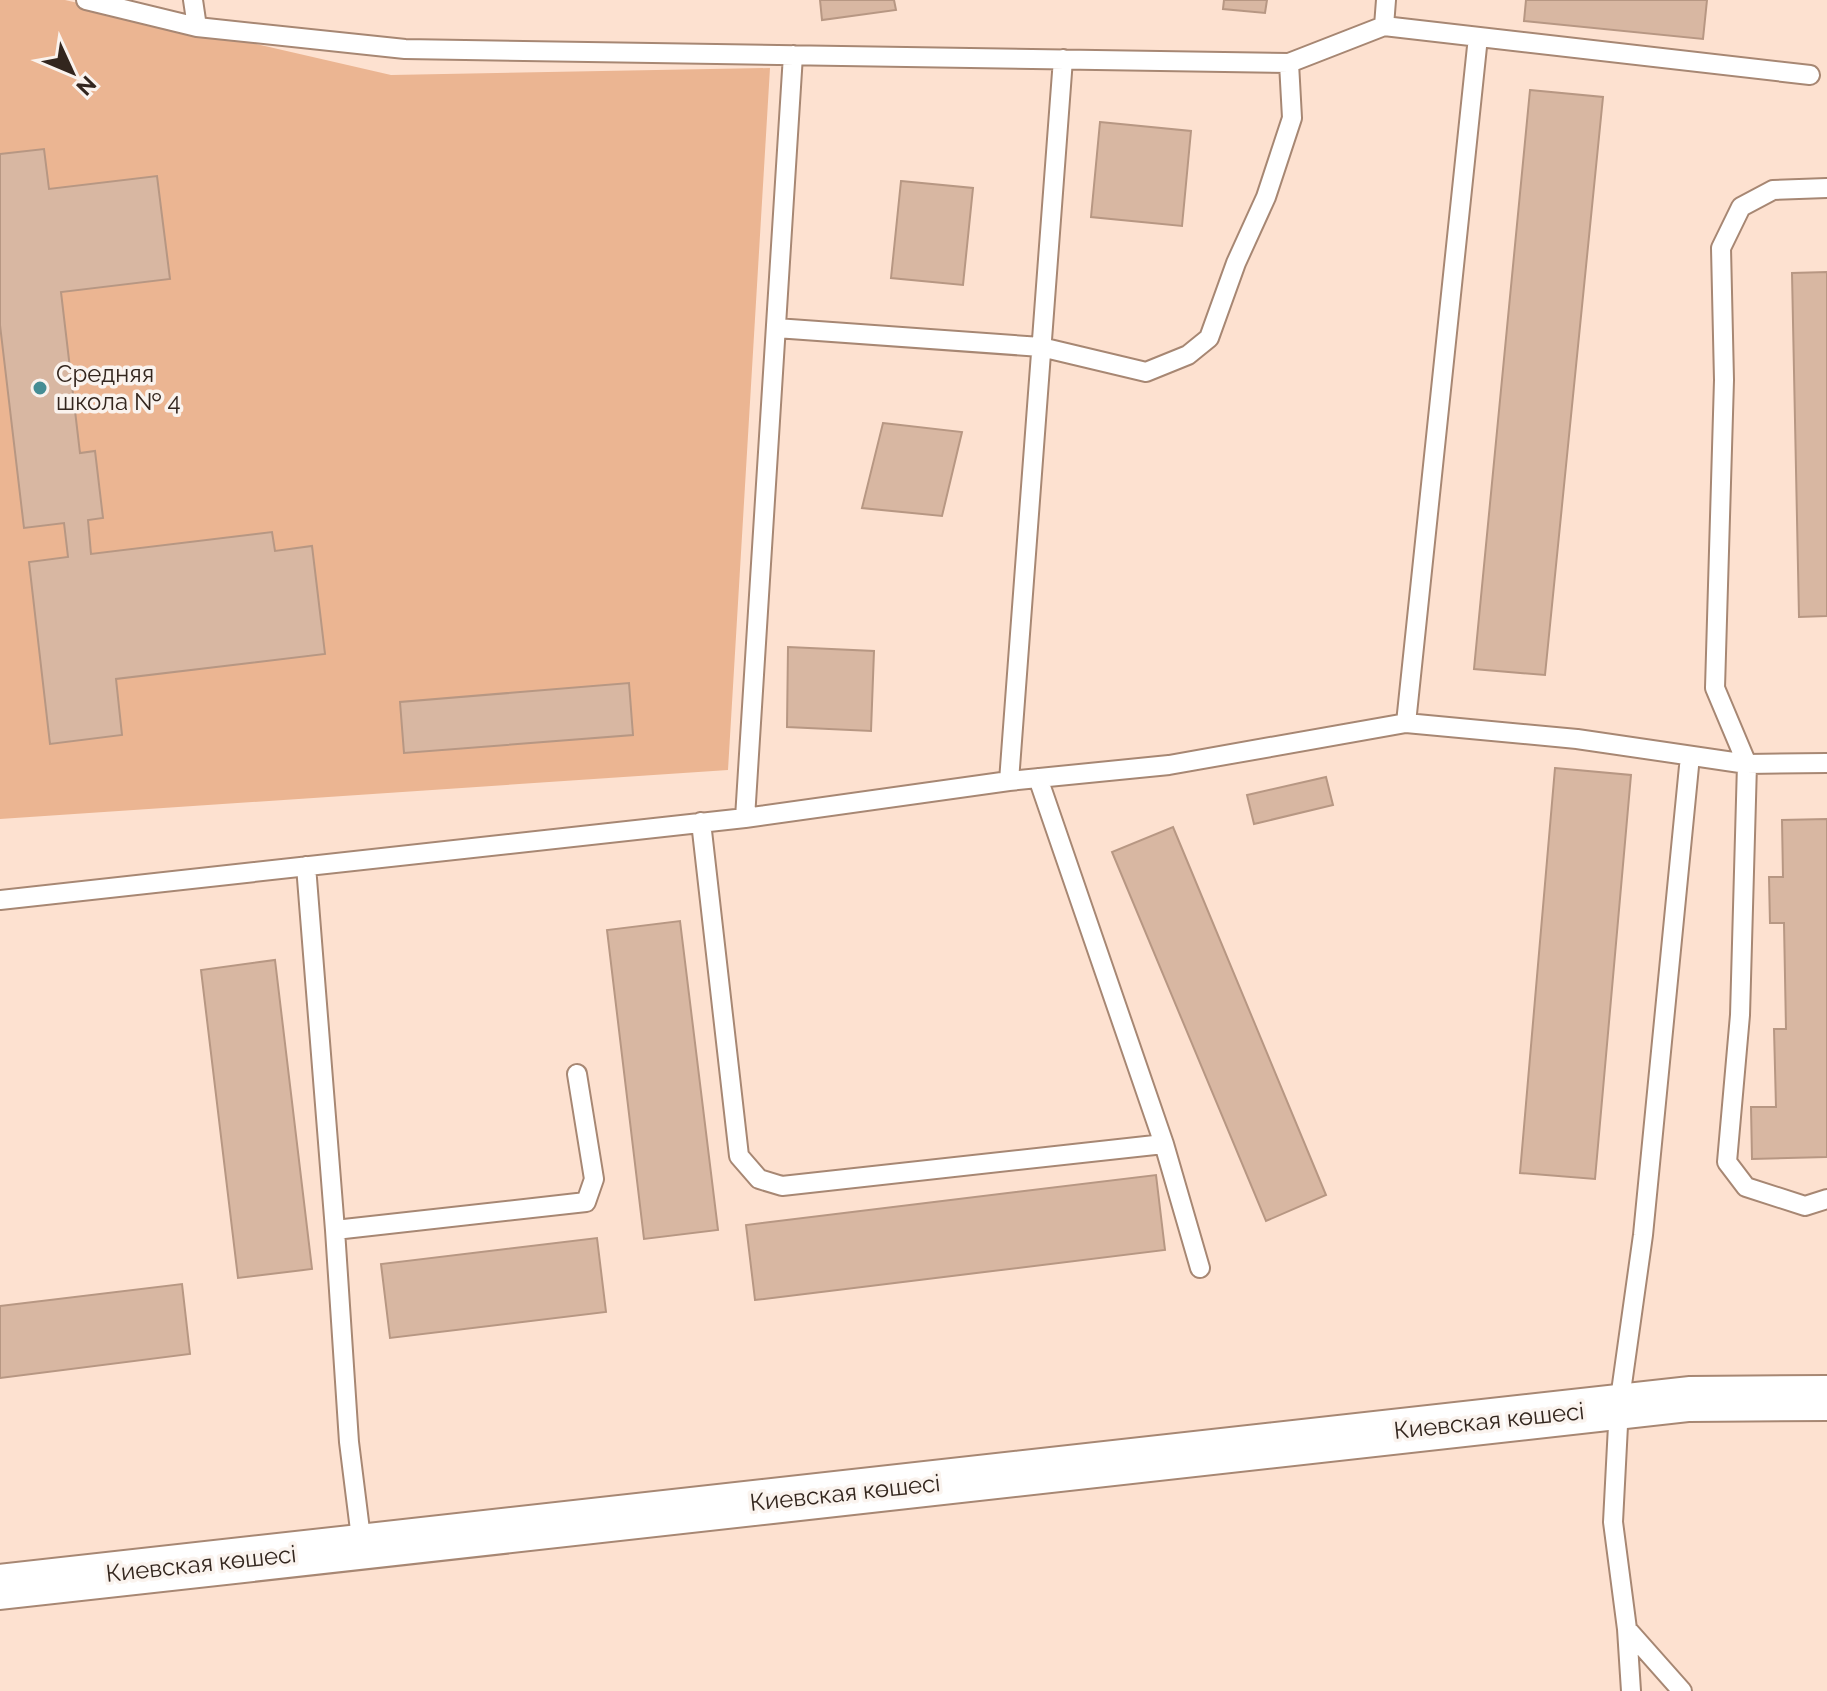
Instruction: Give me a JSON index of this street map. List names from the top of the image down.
{
  "streets": {
    "highway": ["Киевская көшесі"]
  },
  "places": ["Средняя школа № 4"],
  "north": "bottom right"
}
